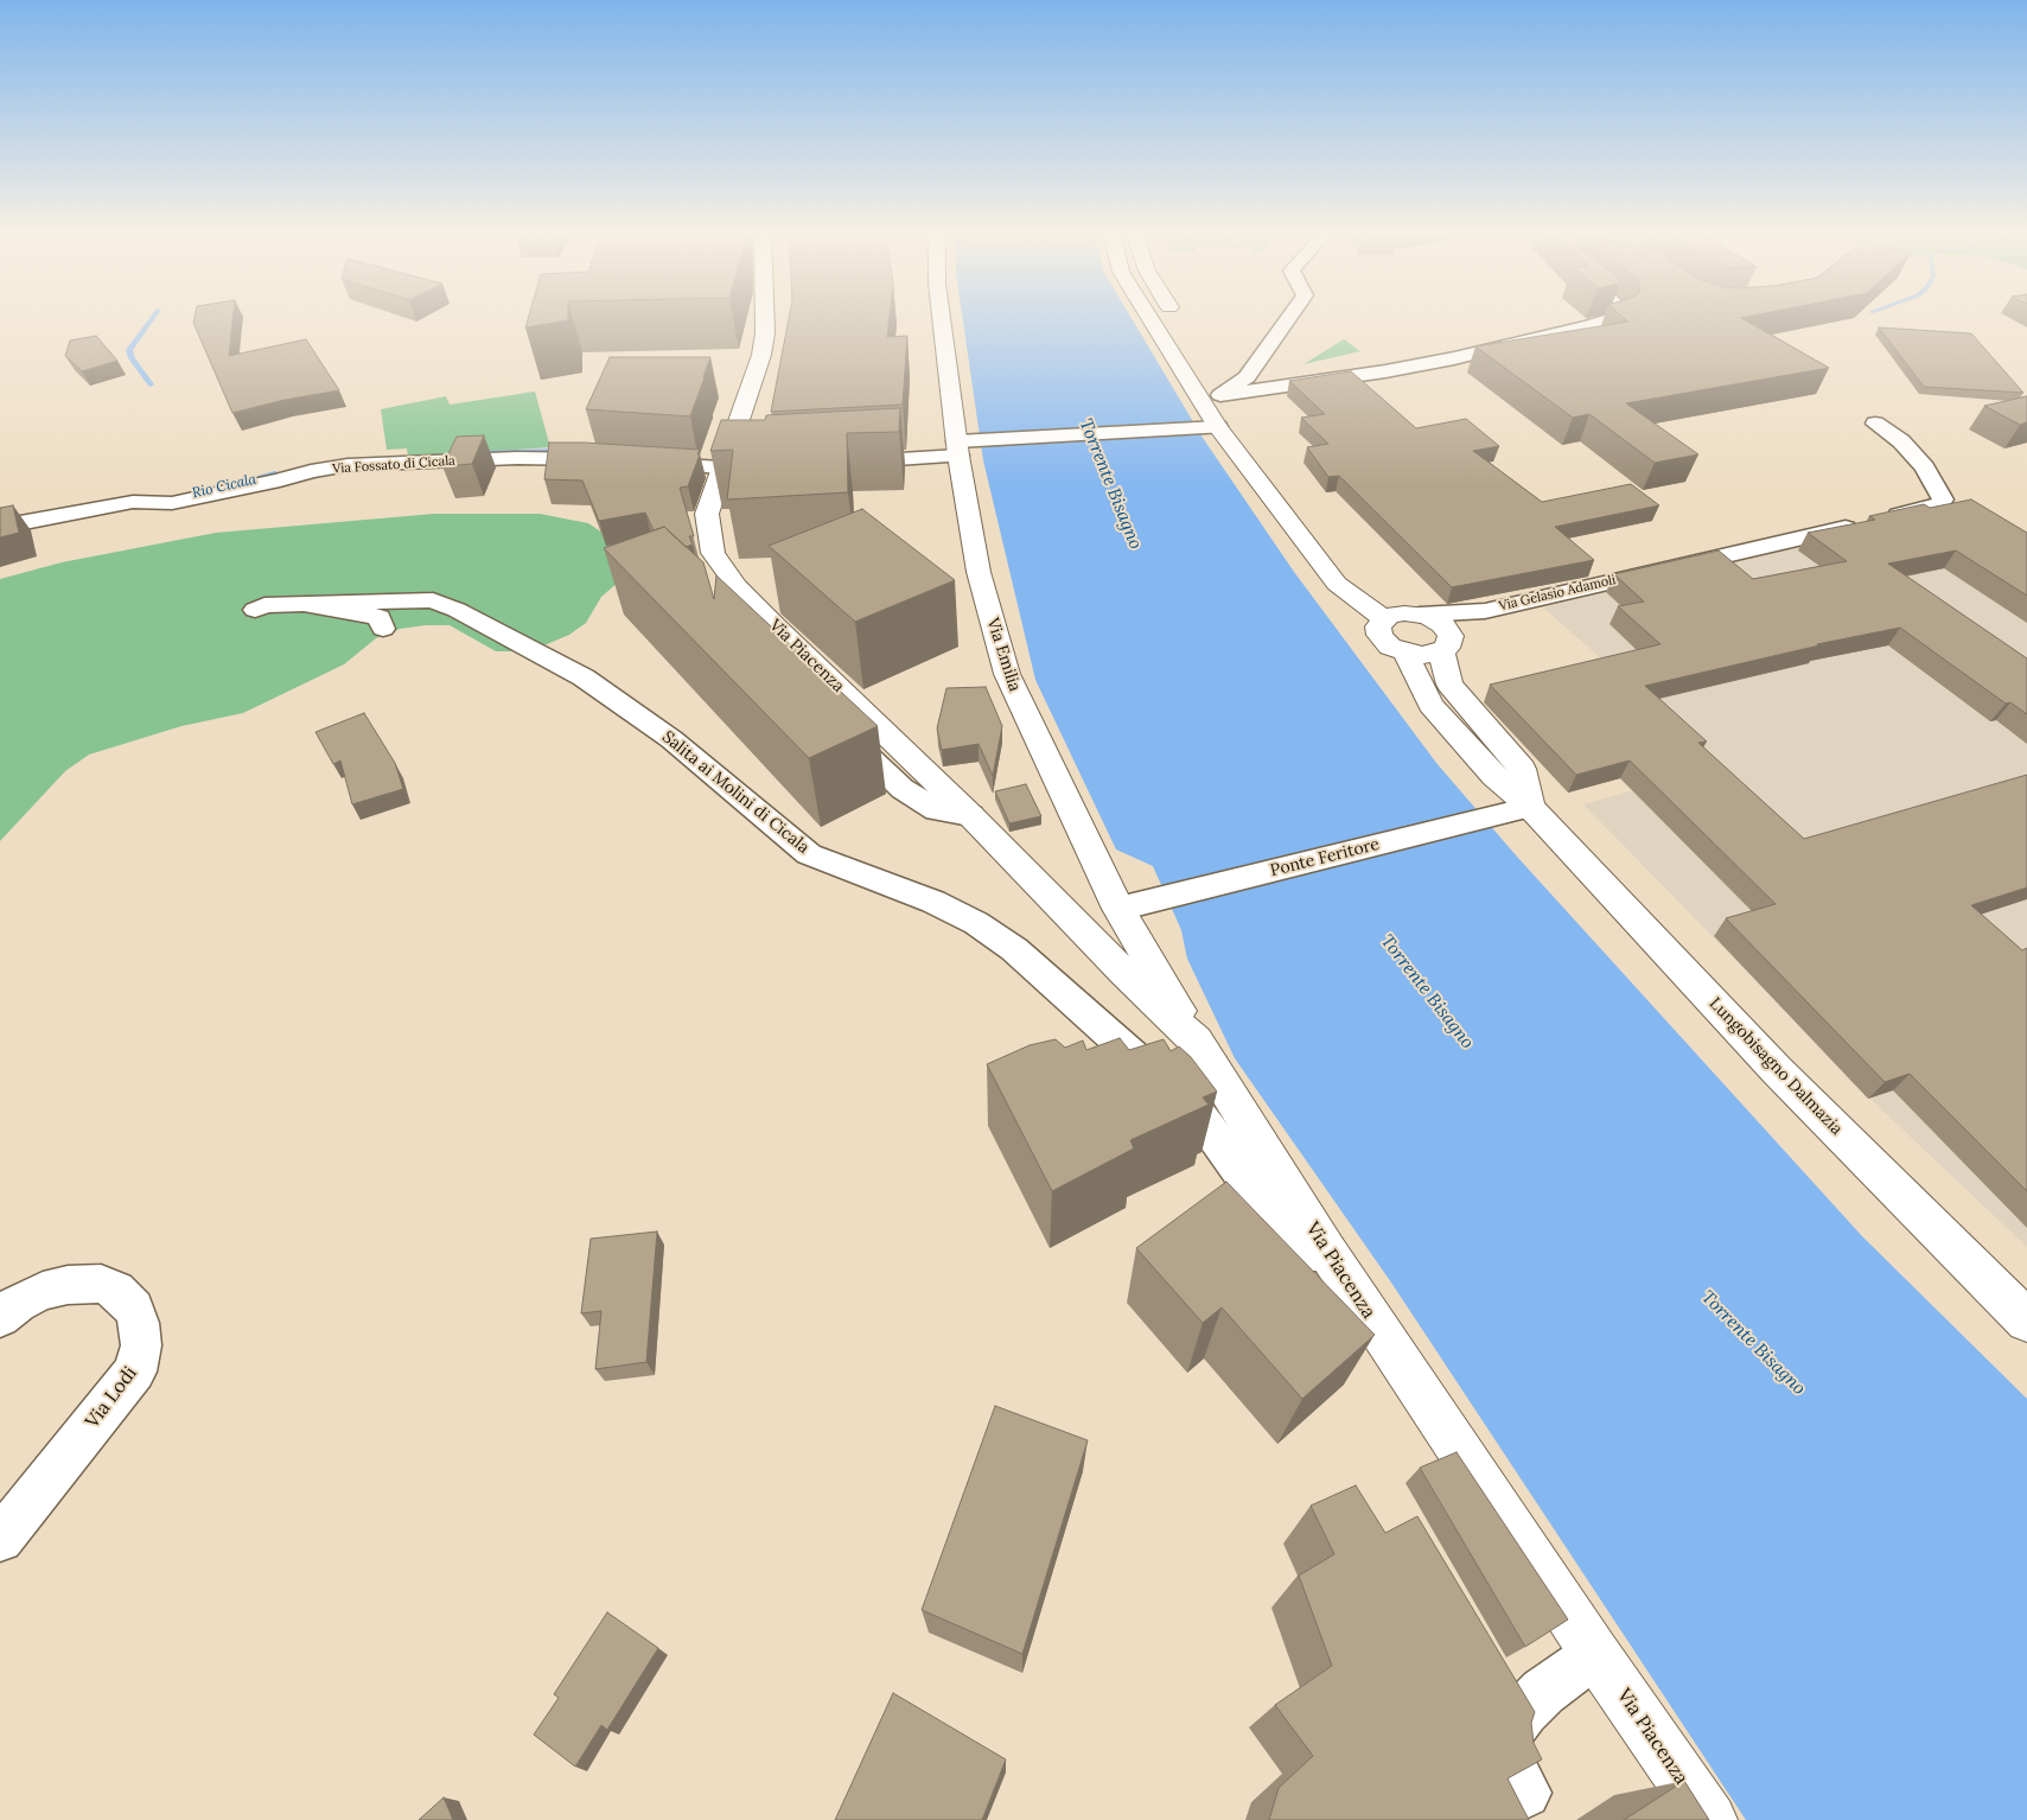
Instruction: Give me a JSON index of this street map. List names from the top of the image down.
{
  "streets": {
    "main road": ["Via Emilia", "Via Piacenza", "Lungobisagno Dalmazia"],
    "street": [
      "Via Fossato di Cicala",
      "Via Gelasio Adamoli",
      "Salita ai Molini di Cicala",
      "Ponte Feritore",
      "Via Lodi"
    ]
  },
  "crossings": [
    ["Via Emilia", "Via Piacenza"],
    ["Via Emilia", "Ponte Feritore"],
    ["Via Piacenza", "Salita ai Molini di Cicala"],
    ["Ponte Feritore", "Lungobisagno Dalmazia"]
  ],
  "water": ["Torrente Bisagno", "Rio Cicala"]
}
